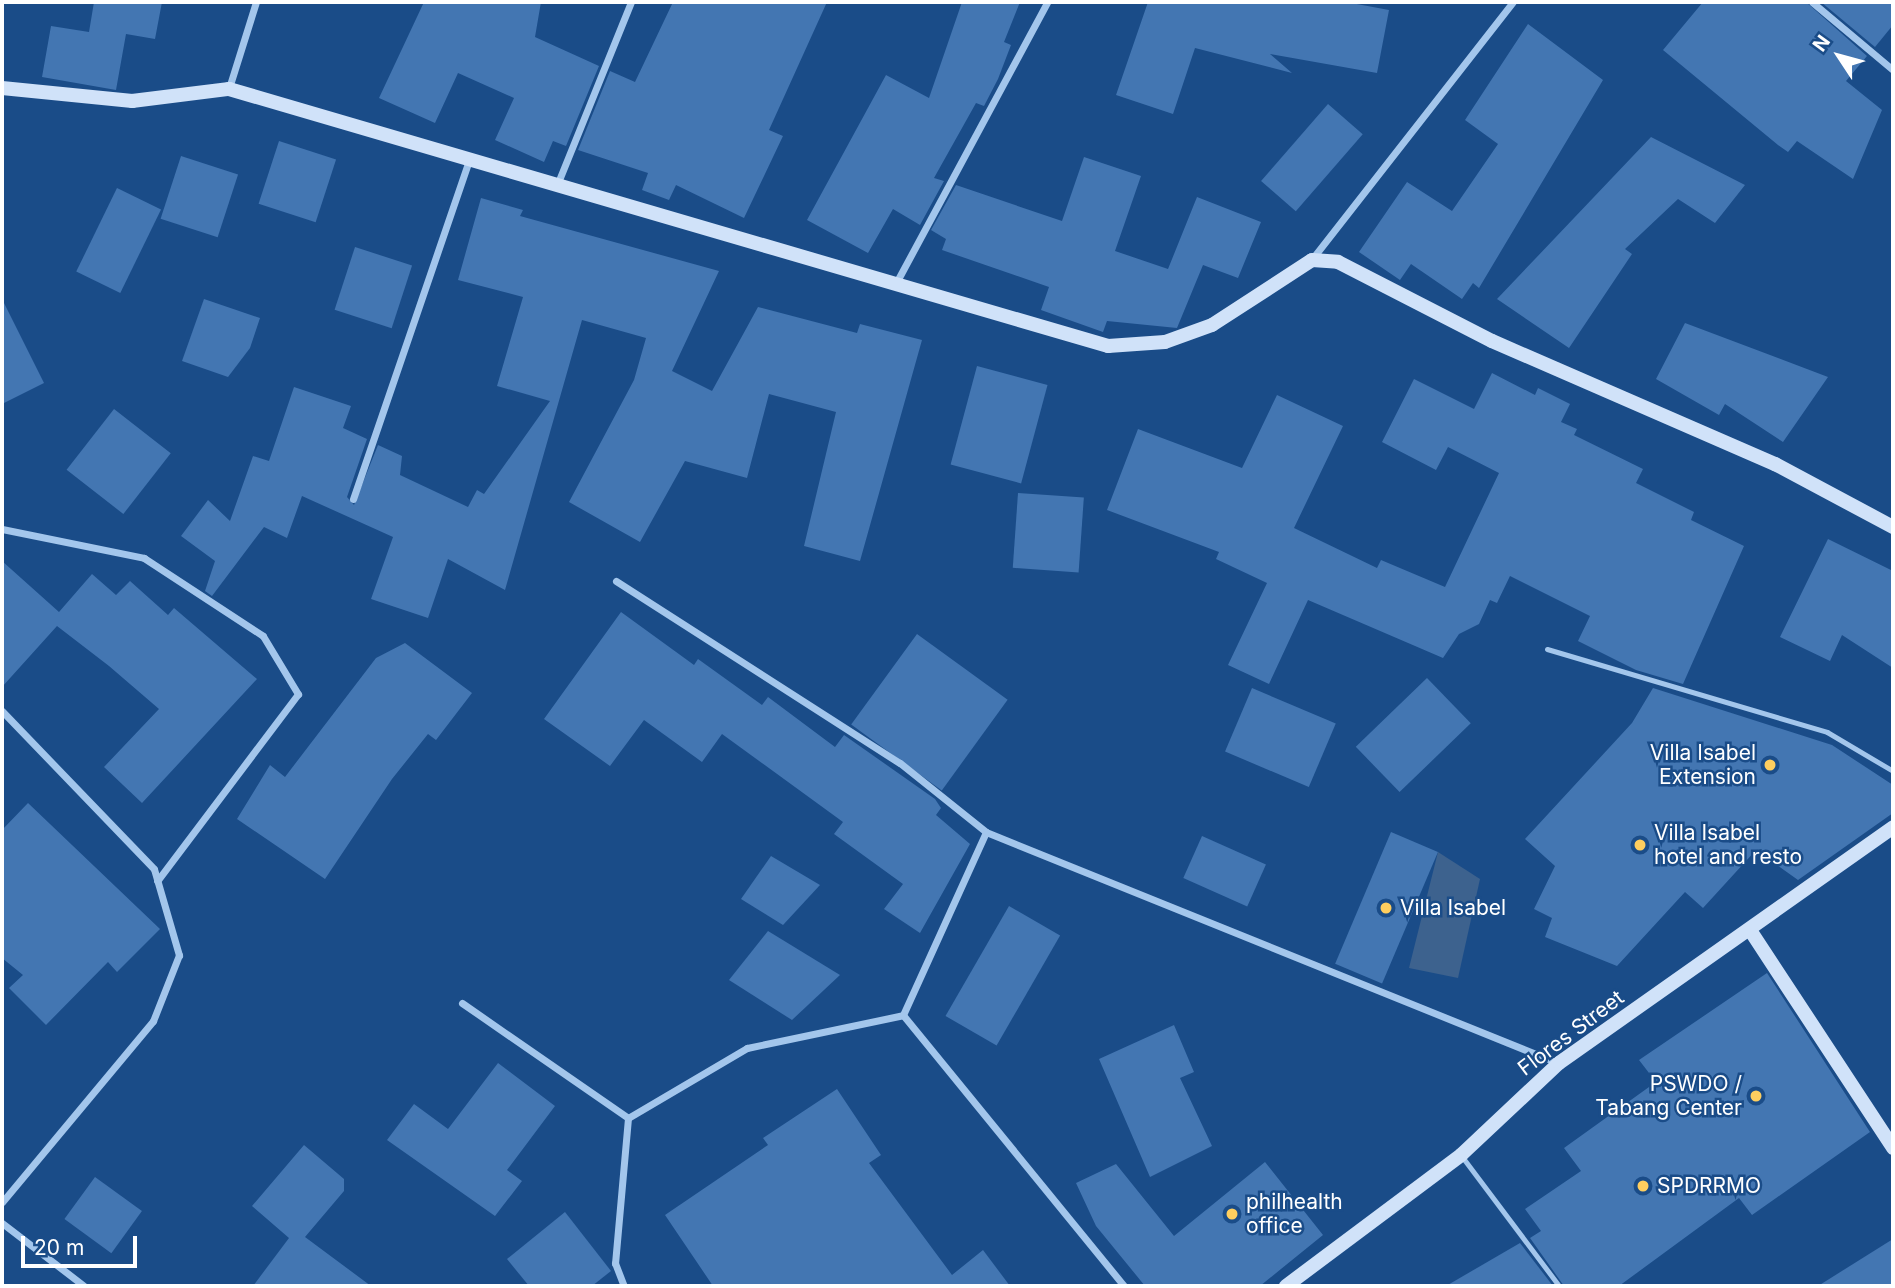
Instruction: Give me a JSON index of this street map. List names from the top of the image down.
{
  "streets": {
    "street": ["Flores Street"]
  },
  "places": [
    "Villa Isabel Extension",
    "Villa Isabel hotel and resto",
    "Villa Isabel",
    "PSWDO / Tabang Center",
    "SPDRRMO",
    "philhealth office"
  ],
  "scale_bar": "20 m",
  "north": "top left"
}
